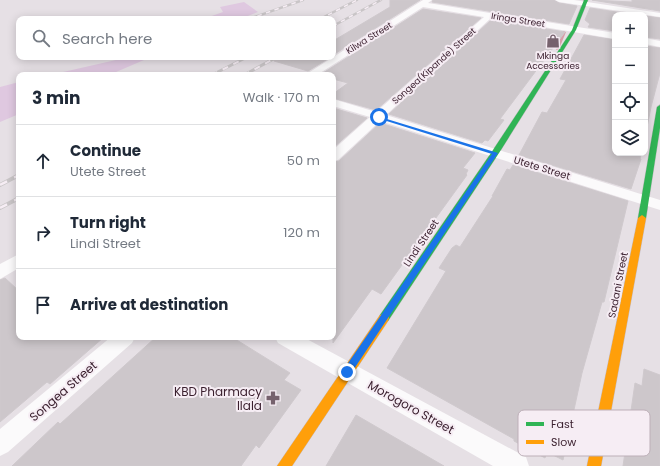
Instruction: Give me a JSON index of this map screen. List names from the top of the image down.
{
  "streets": {
    "street": [
      "Iringa Street",
      "Kilwa Street",
      "Songea(Kipande) Street",
      "Utete Street",
      "Lindi Street",
      "Sadani Street",
      "Songea Street",
      "Morogoro Street"
    ]
  },
  "crossings": [
    ["Iringa Street", "Kilwa Street"],
    ["Iringa Street", "Songea(Kipande) Street"],
    ["Iringa Street", "Lindi Street"],
    ["Songea(Kipande) Street", "Utete Street"],
    ["Utete Street", "Lindi Street"],
    ["Utete Street", "Sadani Street"],
    ["Lindi Street", "Morogoro Street"]
  ],
  "places": {
    "shop": ["Mkinga Accessories"],
    "pharmacy": ["KBD Pharmacy Ilala"]
  },
  "legend": ["Fast", "Slow"],
  "page": {
    "map_buttons": ["+", "−"],
    "search": "Search here",
    "heading": ["3 min", "Walk · 170 m"],
    "list": [
      ["Continue", "Utete Street", "50 m"],
      ["Turn right", "Lindi Street", "120 m"],
      "Arrive at destination"
    ]
  }
}
